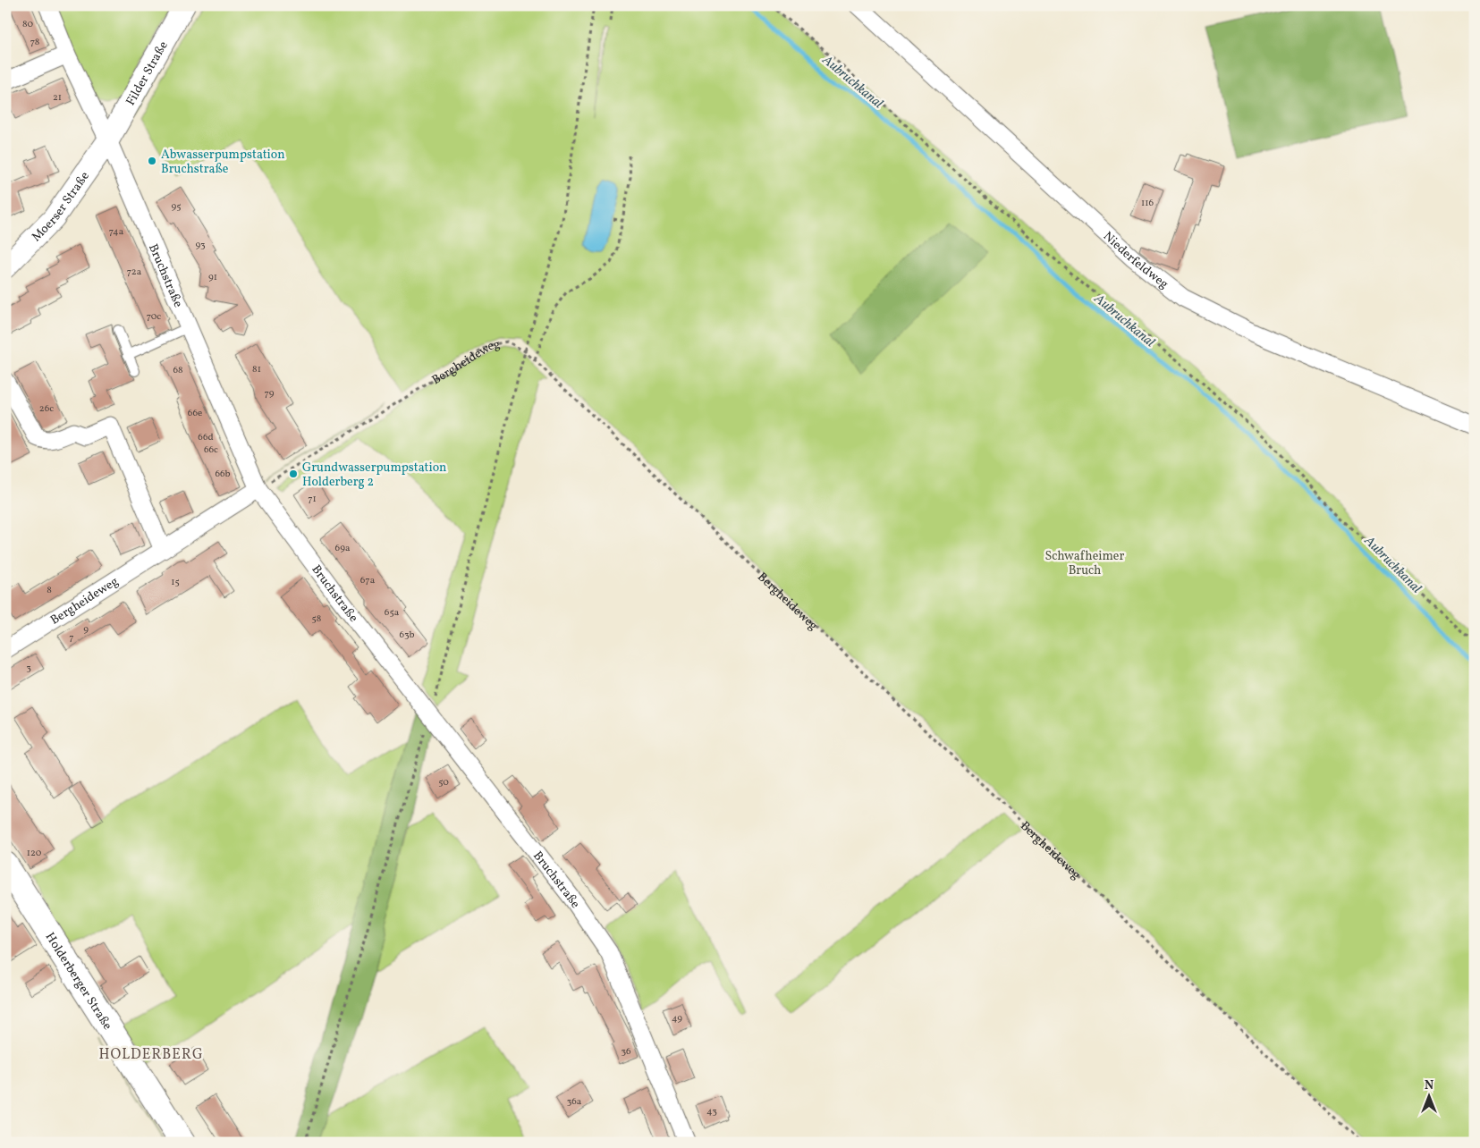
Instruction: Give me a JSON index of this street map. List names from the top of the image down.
{
  "streets": {
    "main road": ["Holderberger Straße"],
    "street": [
      "Filder Straße",
      "Moerser Straße",
      "Niederfeldweg",
      "Bruchstraße",
      "Bergheideweg"
    ]
  },
  "crossings": [
    ["Filder Straße", "Moerser Straße"],
    ["Filder Straße", "Bruchstraße"],
    ["Moerser Straße", "Bruchstraße"],
    ["Bruchstraße", "Bergheideweg"]
  ],
  "districts": ["HOLDERBERG"],
  "water": ["Aubruchkanal"],
  "parks": ["Schwafheimer Bruch"],
  "places": ["Abwasserpumpstation Bruchstraße", "Grundwasserpumpstation Holderberg 2"],
  "house_numbers": [
    "80",
    "78",
    "21",
    "116",
    "95",
    "74a",
    "93",
    "72a",
    "91",
    "70c",
    "81",
    "68",
    "79",
    "26c",
    "66e",
    "66d",
    "66c",
    "66b",
    "71",
    "69a",
    "67a",
    "15",
    "8",
    "65a",
    "58",
    "9",
    "63b",
    "7",
    "3",
    "50",
    "120",
    "49",
    "36",
    "36a",
    "43"
  ],
  "north": "top"
}
